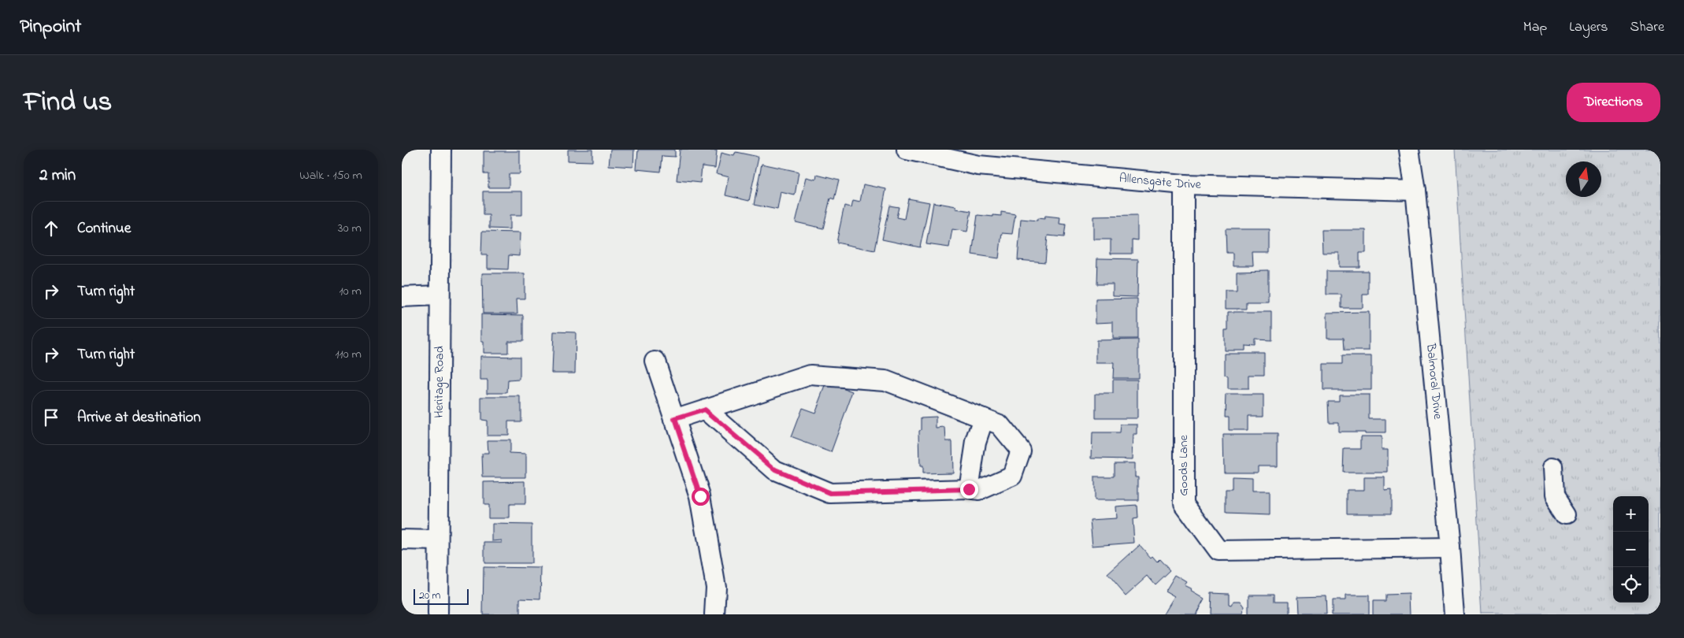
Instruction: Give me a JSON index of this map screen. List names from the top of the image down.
{
  "streets": {
    "street": [
      "Allensgate Drive",
      "Heritage Road",
      "Balmoral Drive",
      "Goods Lane"
    ]
  },
  "crossings": [
    ["Allensgate Drive", "Balmoral Drive"],
    ["Allensgate Drive", "Goods Lane"],
    ["Balmoral Drive", "Goods Lane"]
  ],
  "scale_bar": "20 m",
  "north": "top",
  "page": {
    "header": "Pinpoint",
    "nav": ["Map", "Layers", "Share"],
    "title": "Find us",
    "buttons": "Directions",
    "heading": ["2 min", "Walk · 150 m"],
    "list": [
      ["Continue", "30 m"],
      ["Turn right", "10 m"],
      ["Turn right", "110 m"],
      "Arrive at destination"
    ],
    "map_buttons": ["+", "−"],
    "scale": "20 m"
  }
}
